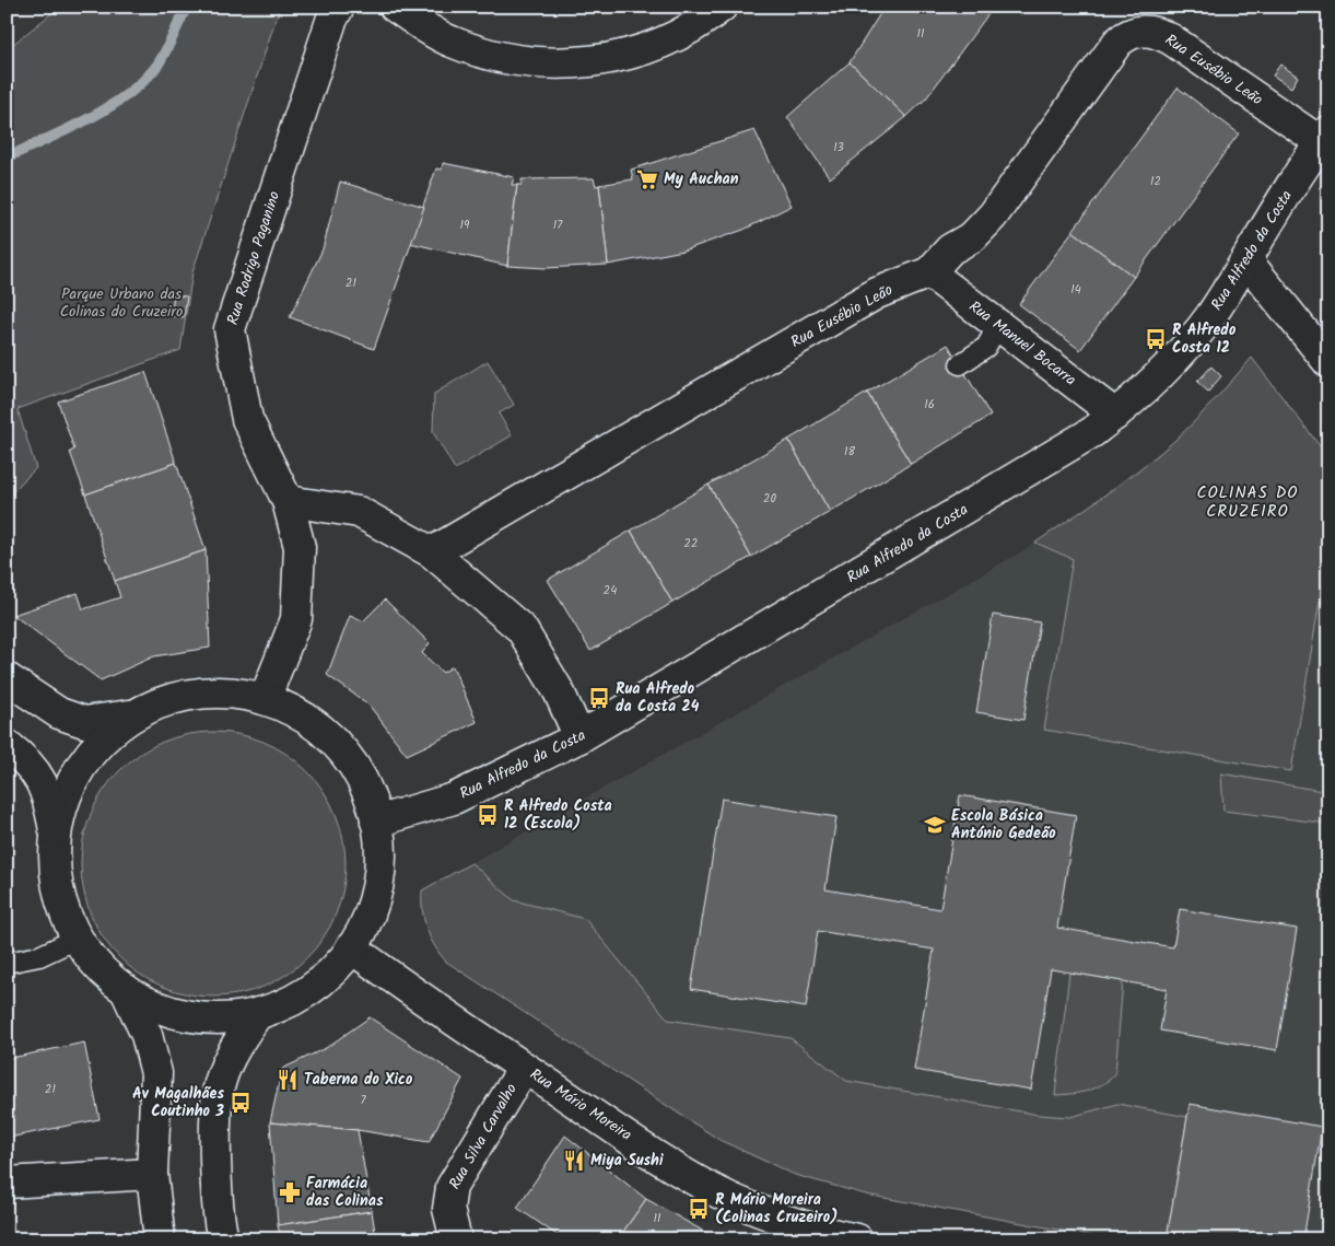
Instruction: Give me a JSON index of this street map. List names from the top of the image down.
{
  "streets": {
    "street": [
      "Rua Eusébio Leão",
      "Rua Alfredo da Costa",
      "Rua Rodrigo Paganino",
      "Rua Manuel Bocarra",
      "Rua Mário Moreira",
      "Rua Silva Carvalho"
    ]
  },
  "crossings": [
    ["Rua Eusébio Leão", "Rua Alfredo da Costa"],
    ["Rua Eusébio Leão", "Rua Manuel Bocarra"],
    ["Rua Alfredo da Costa", "Rua Manuel Bocarra"],
    ["Rua Mário Moreira", "Rua Silva Carvalho"]
  ],
  "districts": ["COLINAS DO CRUZEIRO"],
  "parks": ["Parque Urbano das Colinas do Cruzeiro"],
  "places": {
    "supermarket": ["My Auchan"],
    "bus stop": [
      "R Alfredo Costa 12",
      "Rua Alfredo da Costa 24",
      "R Alfredo Costa 12 (Escola)",
      "Av Magalhães Coutinho 3",
      "R Mário Moreira (Colinas Cruzeiro)"
    ],
    "school or university": ["Escola Básica António Gedeão"],
    "restaurant": ["Taberna do Xico", "Miya Sushi"],
    "pharmacy": ["Farmácia das Colinas"]
  },
  "house_numbers": [
    "11",
    "13",
    "12",
    "19",
    "17",
    "21",
    "14",
    "16",
    "18",
    "20",
    "22",
    "24",
    "21",
    "7",
    "11"
  ]
}
